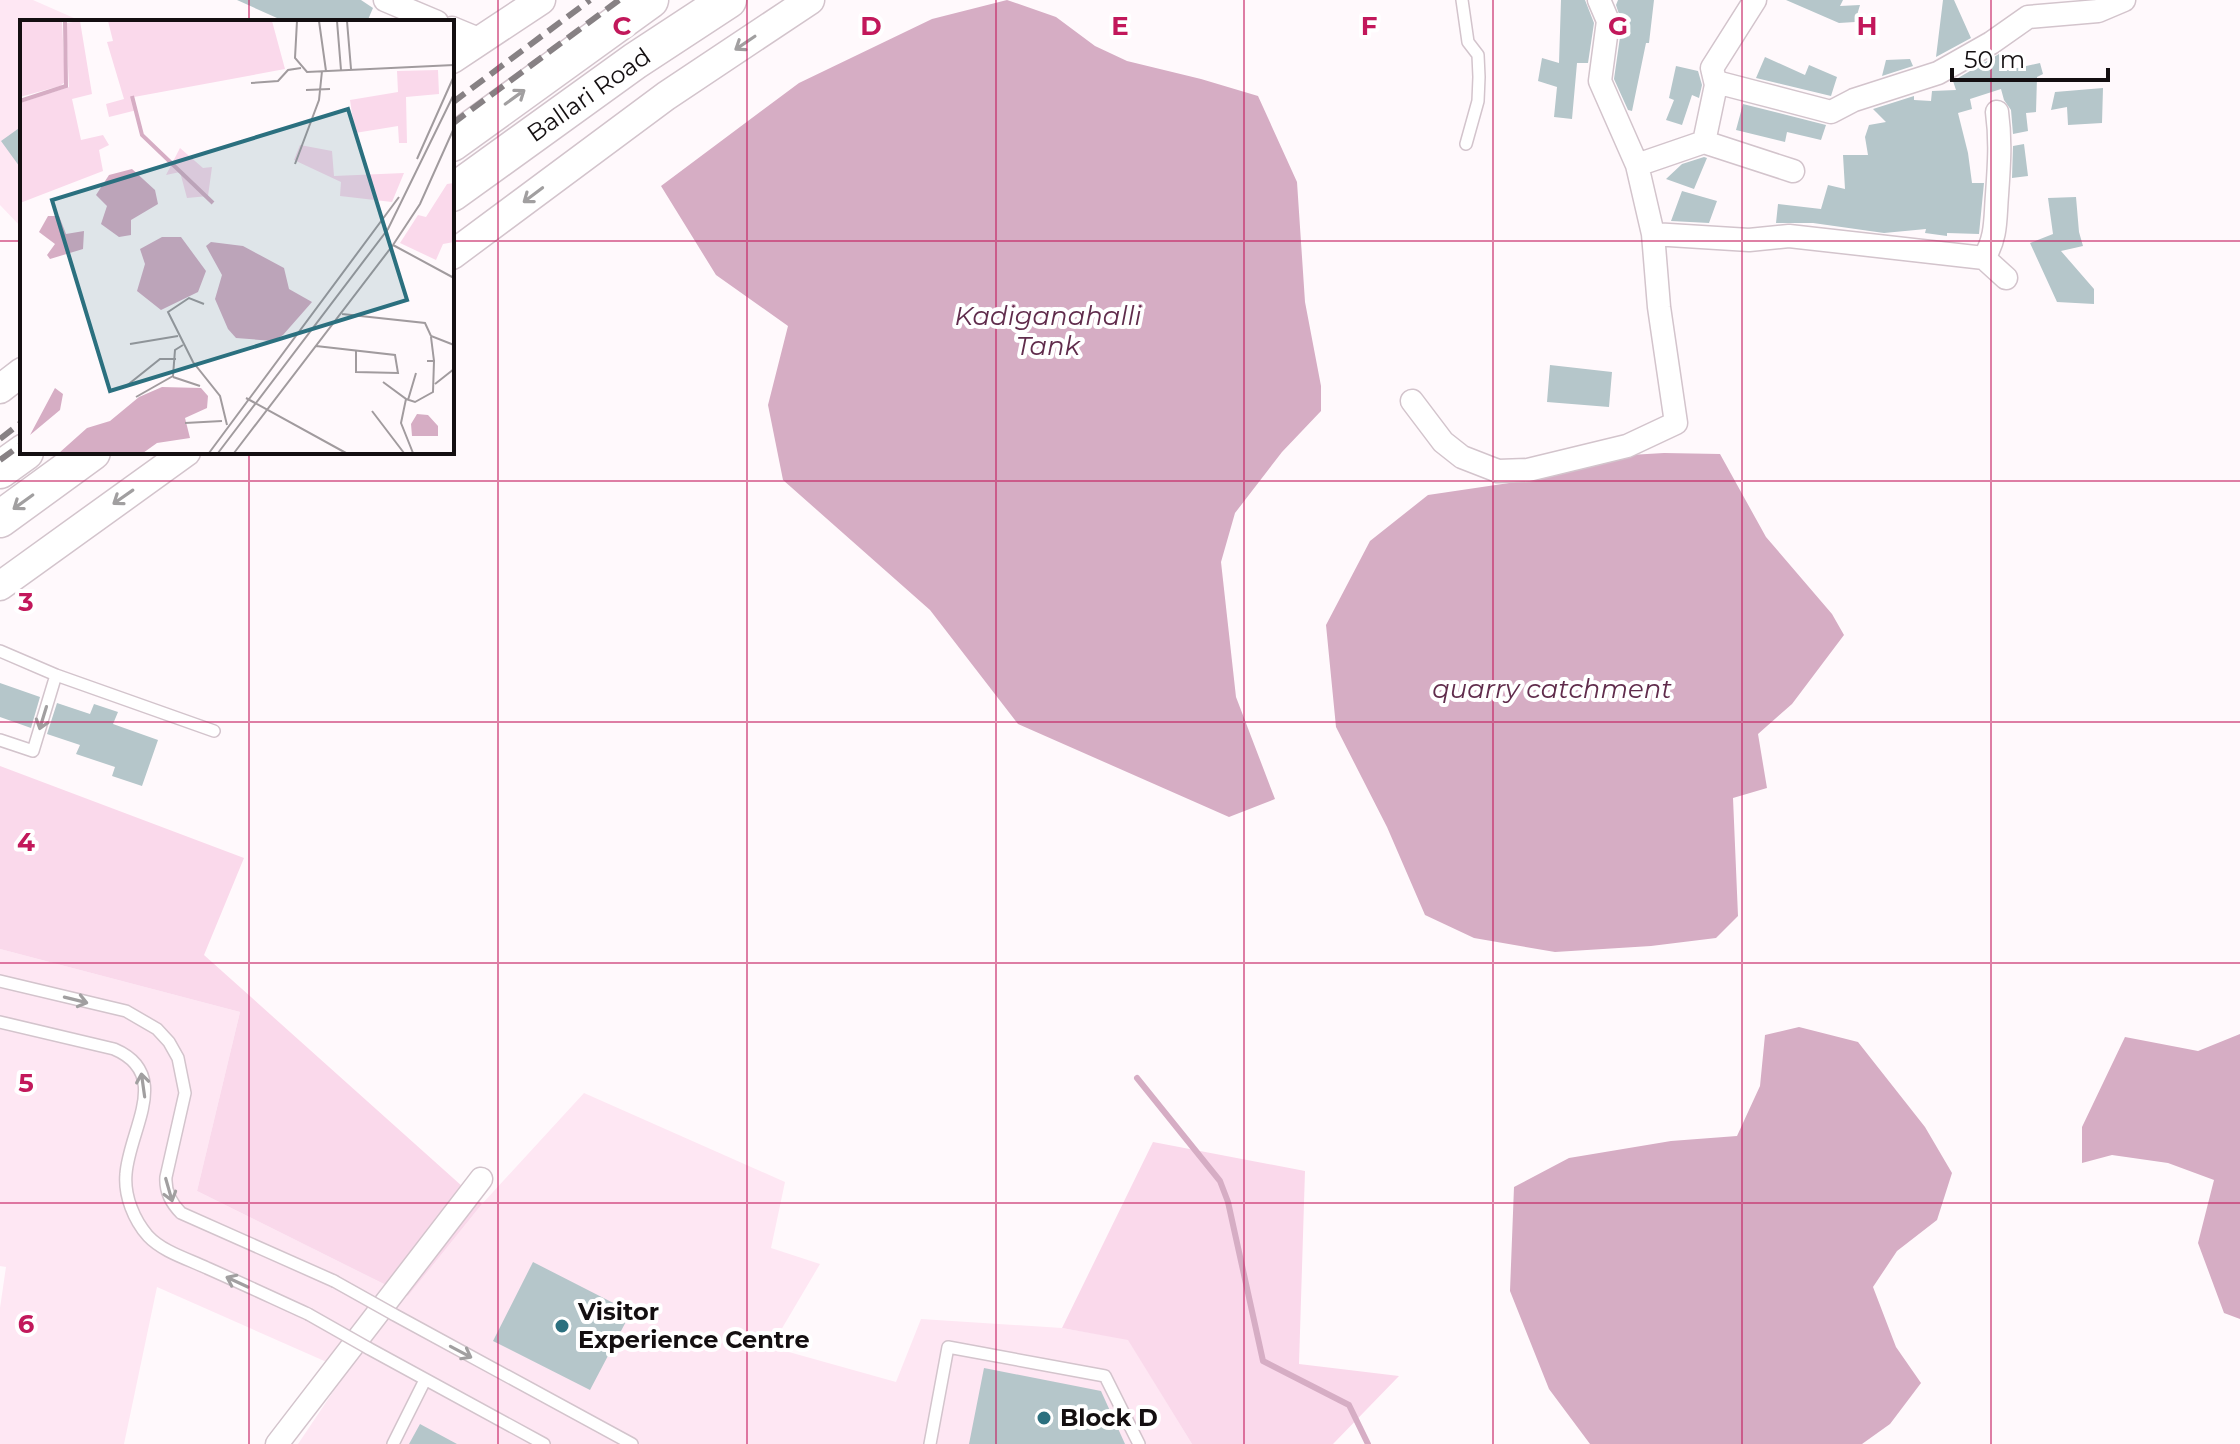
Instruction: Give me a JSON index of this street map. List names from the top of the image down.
{
  "streets": {
    "highway": ["Ballari Road"]
  },
  "water": ["Kadiganahalli Tank", "quarry catchment"],
  "places": ["Visitor Experience Centre", "Block D"],
  "scale_bar": "50 m",
  "grid": {
    "columns": [
      "C",
      "D",
      "E",
      "F",
      "G",
      "H"
    ],
    "rows": [
      "3",
      "4",
      "5",
      "6"
    ]
  }
}
